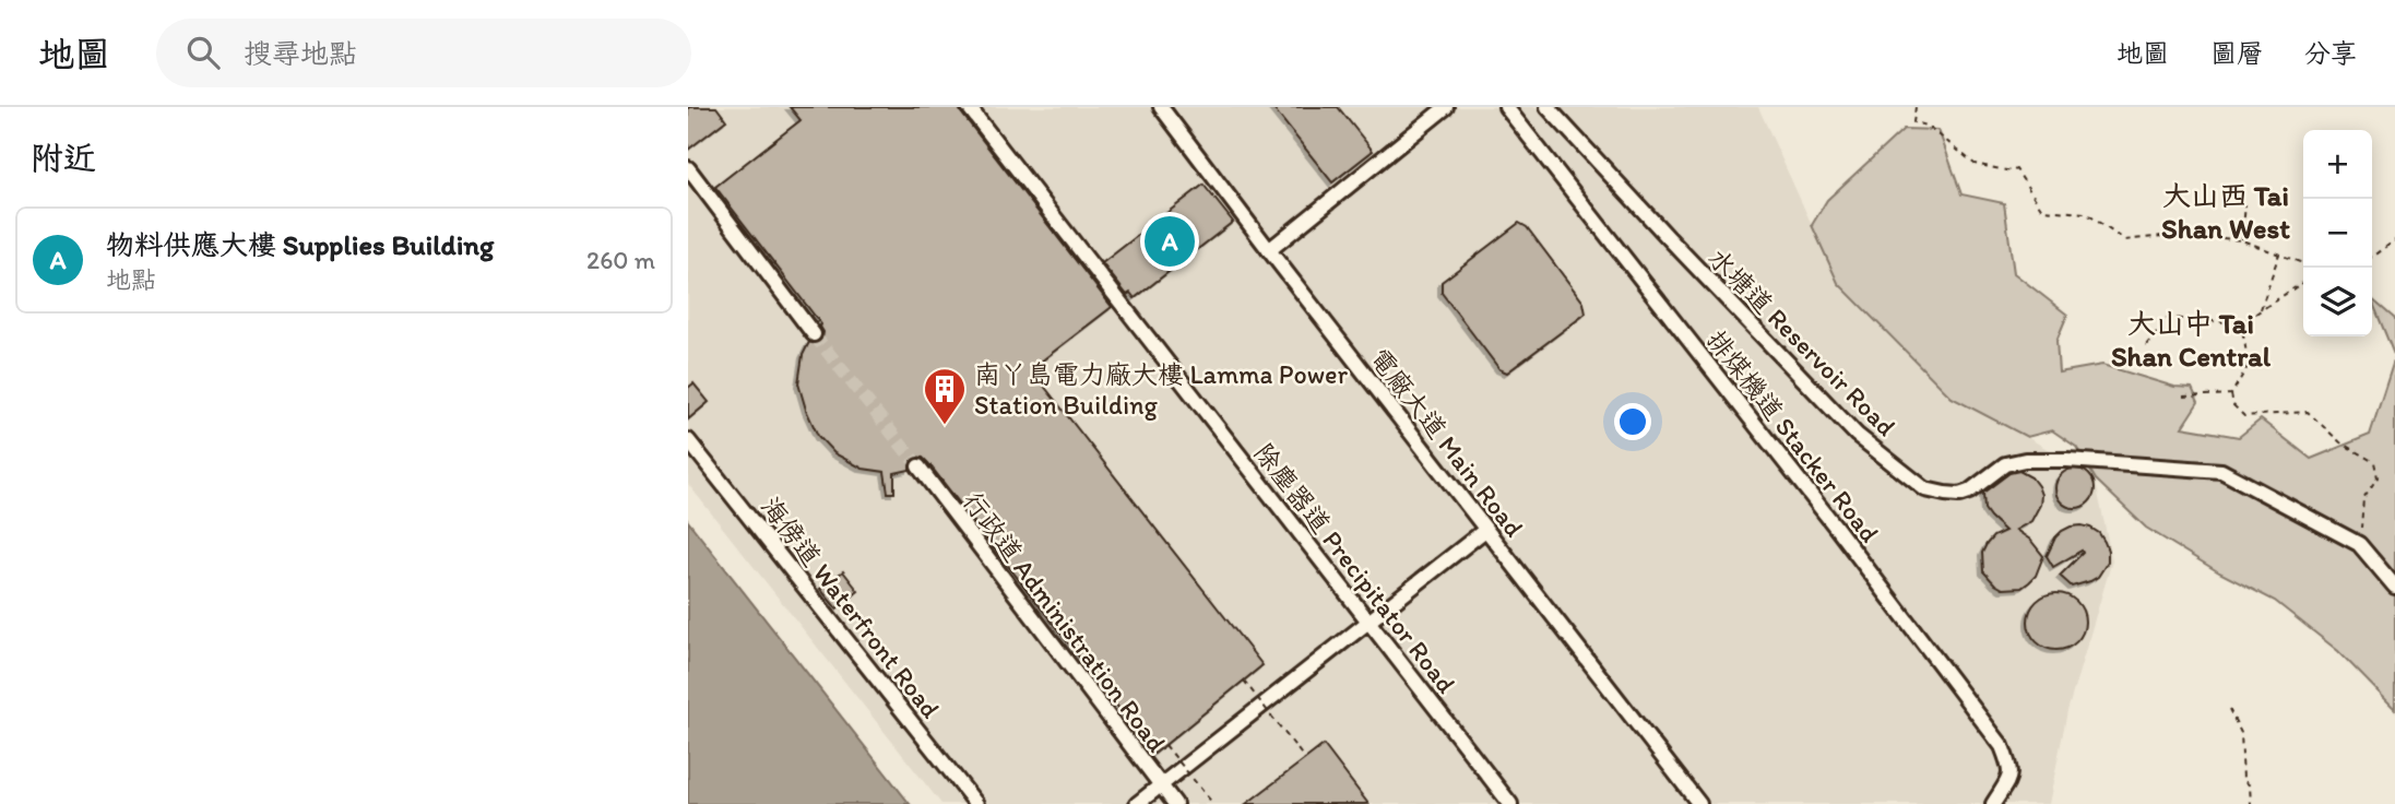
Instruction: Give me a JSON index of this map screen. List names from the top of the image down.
{
  "streets": {
    "street": [
      "水塘道 Reservoir Road",
      "排煤機道 Stacker Road",
      "電廠大道 Main Road",
      "除塵器道 Precipitator Road",
      "海傍道 Waterfront Road",
      "行政道 Administration Road"
    ]
  },
  "districts": ["大山西 Tai Shan West", "大山中 Tai Shan Central"],
  "places": {
    "building": ["南丫島電力廠大樓 Lamma Power Station Building"]
  },
  "page": {
    "header": "地圖",
    "search": "搜尋地點",
    "nav": ["地圖", "圖層", "分享"],
    "heading": "附近",
    "map_buttons": ["+", "−"],
    "list": [
      {
        "mark": "A",
        "name": "物料供應大樓 Supplies Building",
        "note": "地點",
        "value": "260 m"
      }
    ],
    "pins": "A"
  }
}
